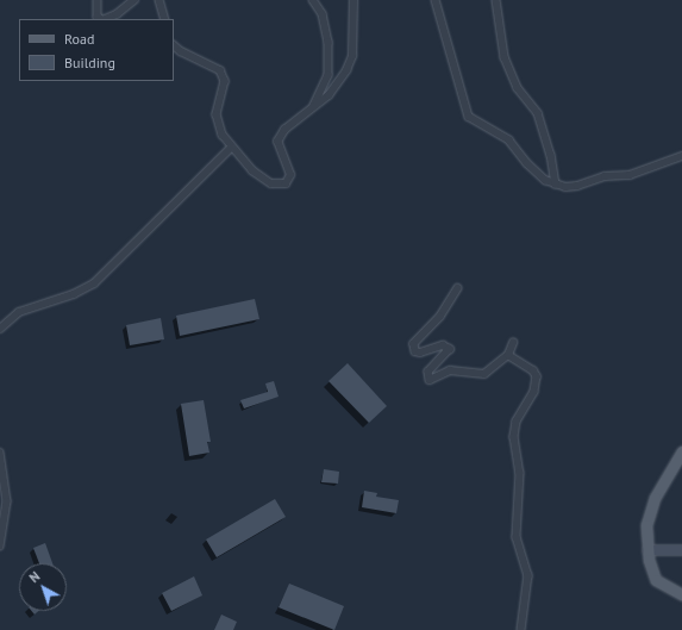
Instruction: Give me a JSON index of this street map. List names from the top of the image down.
{
  "legend": ["Road", "Building"],
  "north": "top left"
}
